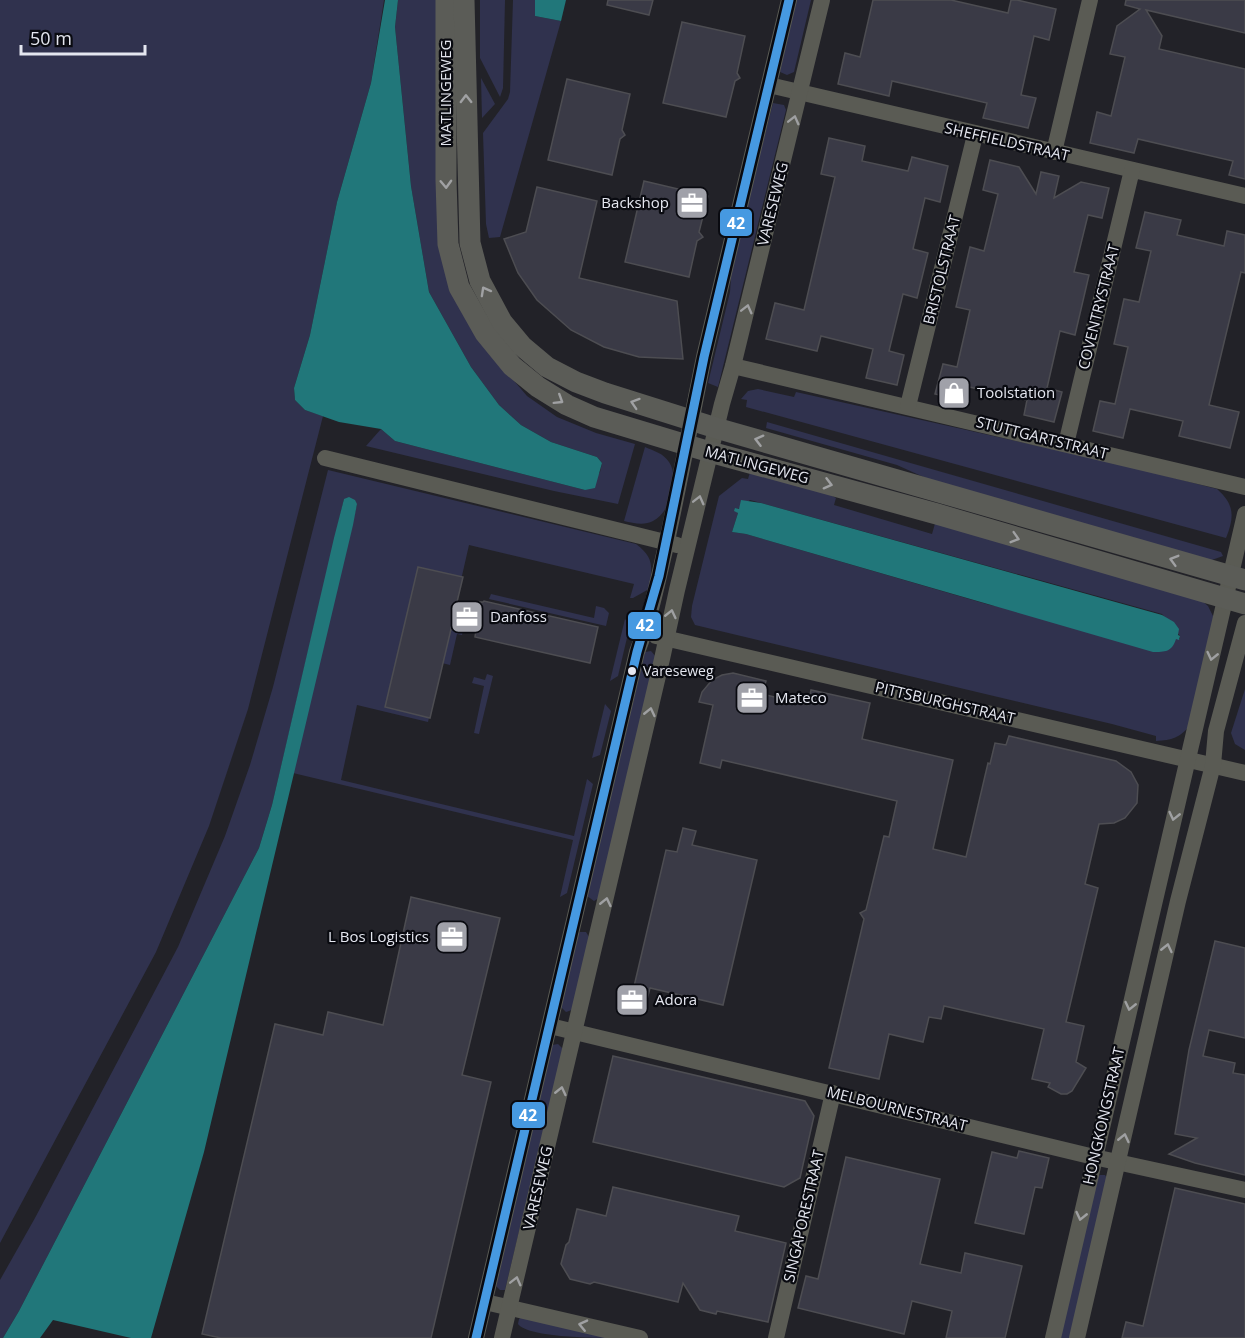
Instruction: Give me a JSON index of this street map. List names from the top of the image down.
{
  "streets": {
    "main road": ["MATLINGEWEG"],
    "street": [
      "SHEFFIELDSTRAAT",
      "VARESEWEG",
      "BRISTOLSTRAAT",
      "COVENTRYSTRAAT",
      "STUTTGARTSTRAAT",
      "PITTSBURGHSTRAAT",
      "MELBOURNESTRAAT",
      "HONGKONGSTRAAT",
      "SINGAPORESTRAAT"
    ]
  },
  "crossings": [
    ["MATLINGEWEG", "VARESEWEG"],
    ["MATLINGEWEG", "HONGKONGSTRAAT"],
    ["SHEFFIELDSTRAAT", "VARESEWEG"],
    ["SHEFFIELDSTRAAT", "BRISTOLSTRAAT"],
    ["SHEFFIELDSTRAAT", "COVENTRYSTRAAT"],
    ["VARESEWEG", "STUTTGARTSTRAAT"],
    ["VARESEWEG", "PITTSBURGHSTRAAT"],
    ["VARESEWEG", "MELBOURNESTRAAT"],
    ["BRISTOLSTRAAT", "STUTTGARTSTRAAT"],
    ["COVENTRYSTRAAT", "STUTTGARTSTRAAT"],
    ["PITTSBURGHSTRAAT", "HONGKONGSTRAAT"],
    ["MELBOURNESTRAAT", "HONGKONGSTRAAT"],
    ["MELBOURNESTRAAT", "SINGAPORESTRAAT"]
  ],
  "places": {
    "office": [
      "Backshop",
      "Danfoss",
      "Mateco",
      "L Bos Logistics",
      "Adora"
    ],
    "shop": ["Toolstation"],
    "other": ["Vareseweg"]
  },
  "lines": ["transit line 42"],
  "scale_bar": "50 m"
}
